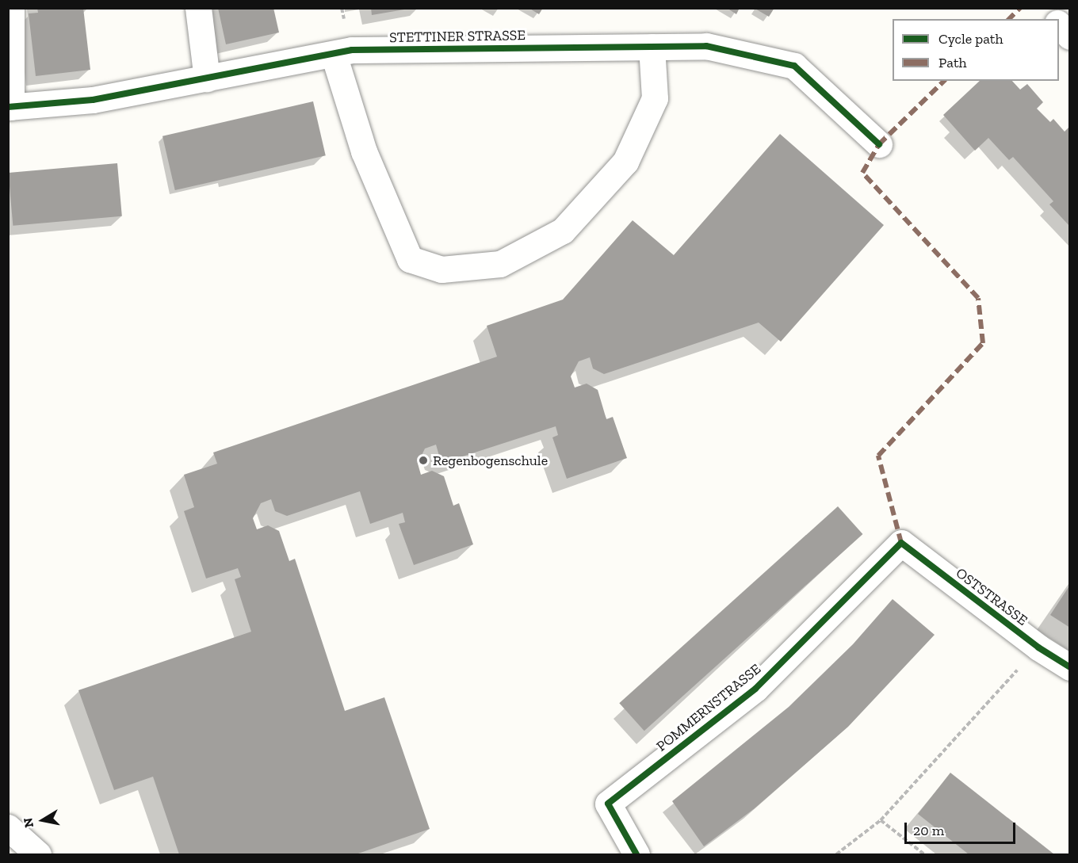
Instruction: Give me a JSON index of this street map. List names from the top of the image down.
{
  "streets": {
    "street": ["STETTINER STRASSE", "OSTSTRASSE", "POMMERNSTRASSE"]
  },
  "crossings": [
    ["OSTSTRASSE", "POMMERNSTRASSE"]
  ],
  "places": ["Regenbogenschule"],
  "legend": ["Cycle path", "Path"],
  "scale_bar": "20 m",
  "north": "left"
}
